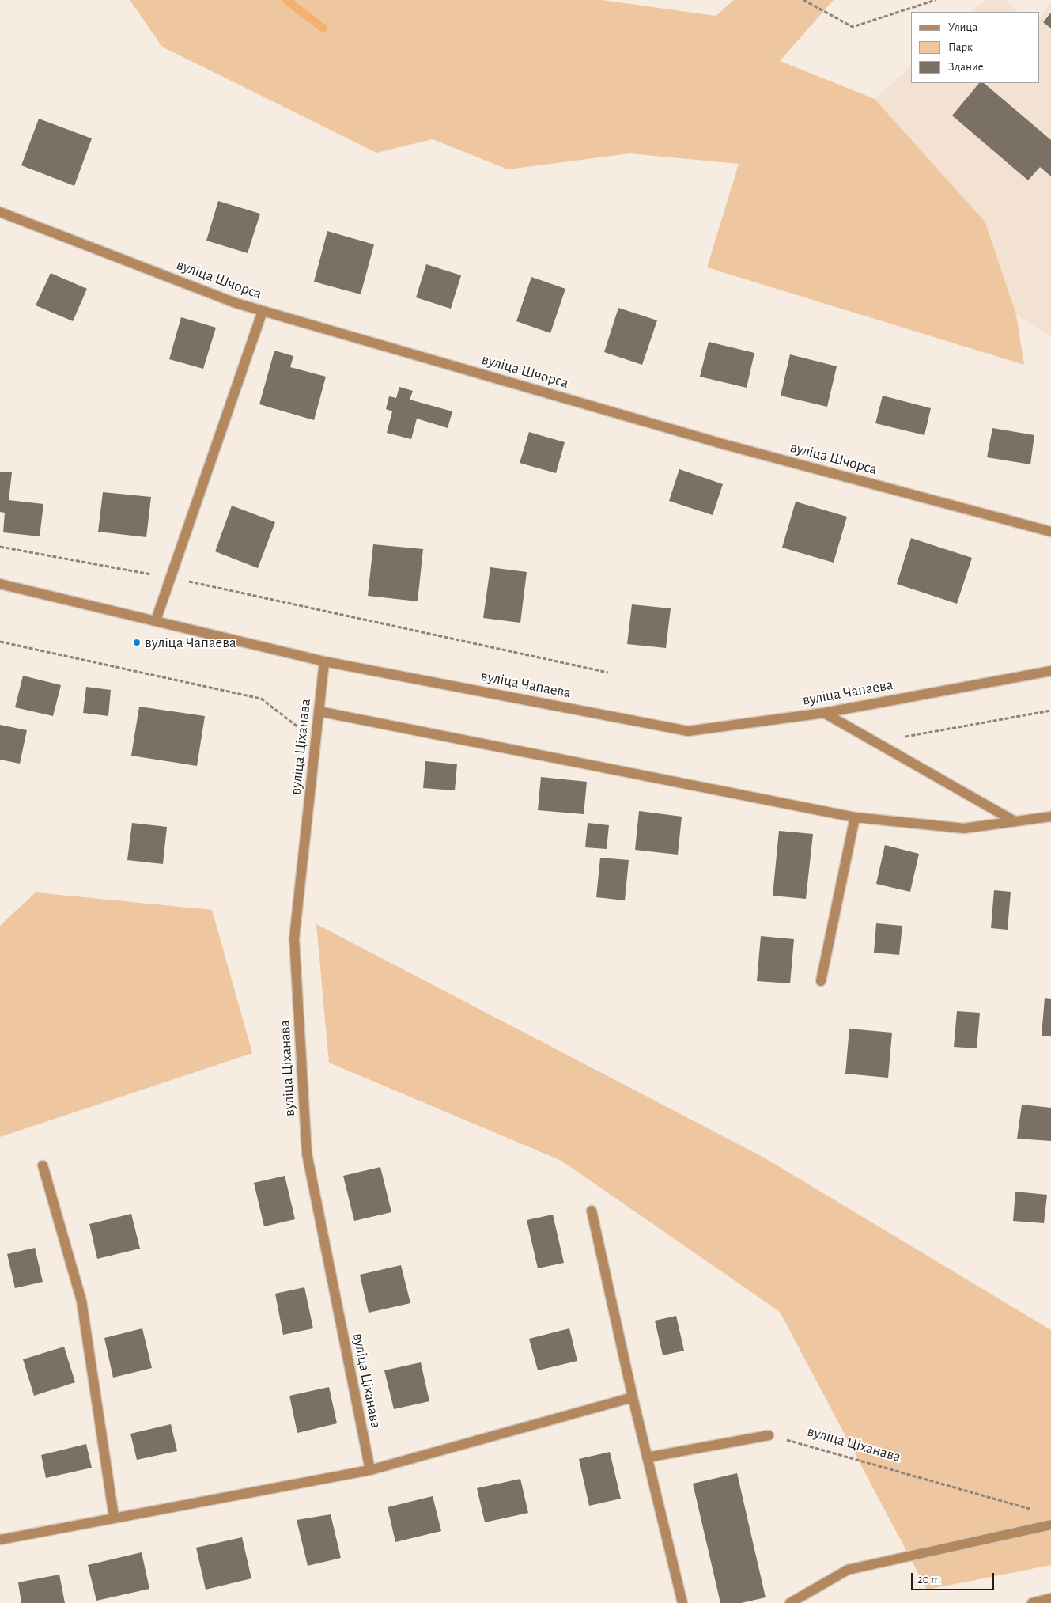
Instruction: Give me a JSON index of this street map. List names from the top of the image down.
{
  "streets": {
    "street": ["вуліца Шчорса", "вуліца Чапаева", "вуліца Ціханава"]
  },
  "crossings": [
    ["вуліца Чапаева", "вуліца Ціханава"]
  ],
  "places": ["вуліца Чапаева"],
  "legend": ["Улица", "Парк", "Здание"],
  "scale_bar": "20 m"
}
